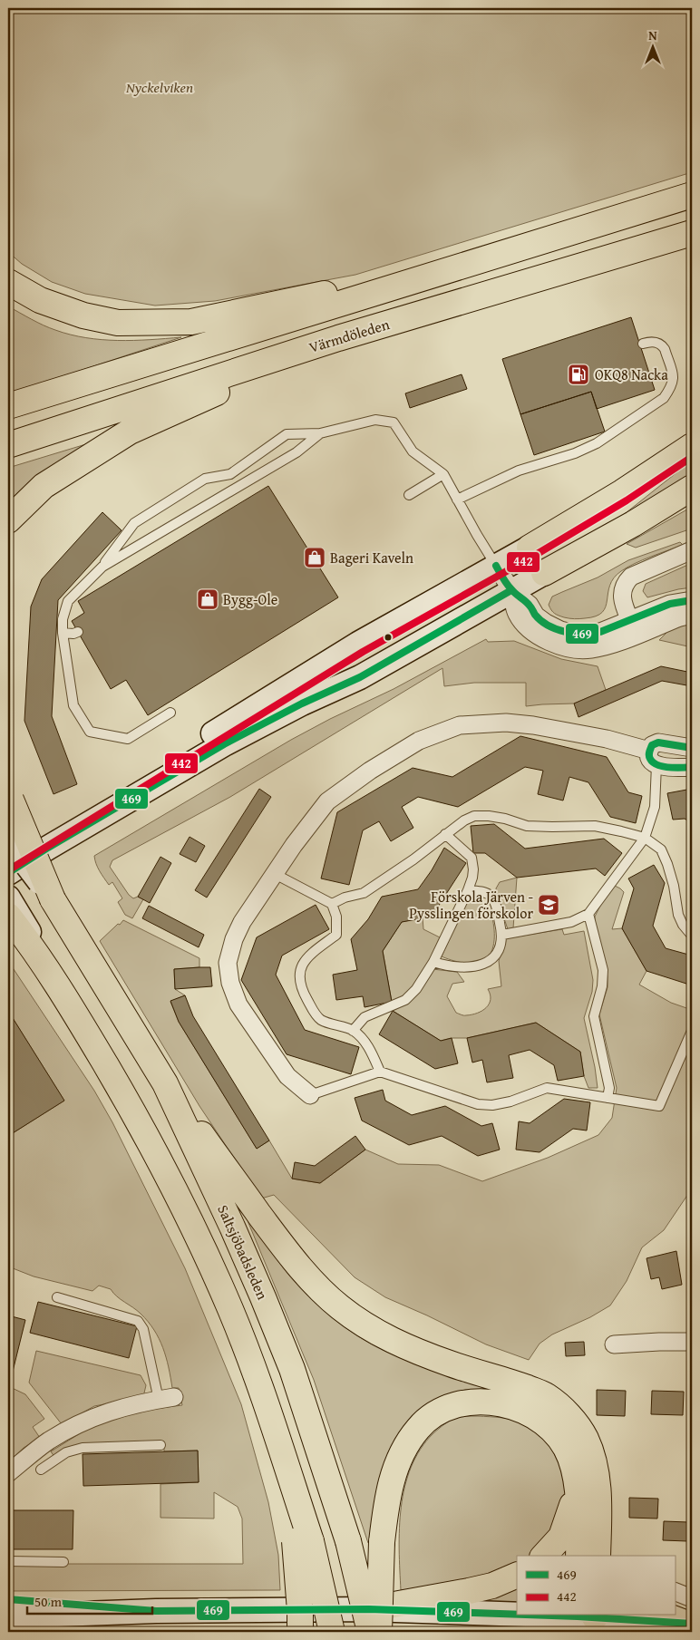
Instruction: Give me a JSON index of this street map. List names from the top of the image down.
{
  "streets": {
    "highway": ["Värmdöleden", "Saltsjöbadsleden"]
  },
  "parks": ["Nyckelviken"],
  "places": {
    "fuel station": ["OKQ8 Nacka"],
    "shop": ["Bageri Kaveln", "Bygg-Ole"],
    "school or university": ["Förskola Järven - Pysslingen förskolor"]
  },
  "lines": ["transit line 442", "transit line 469"],
  "legend": ["469", "442"],
  "scale_bar": "50 m",
  "north": "top"
}
